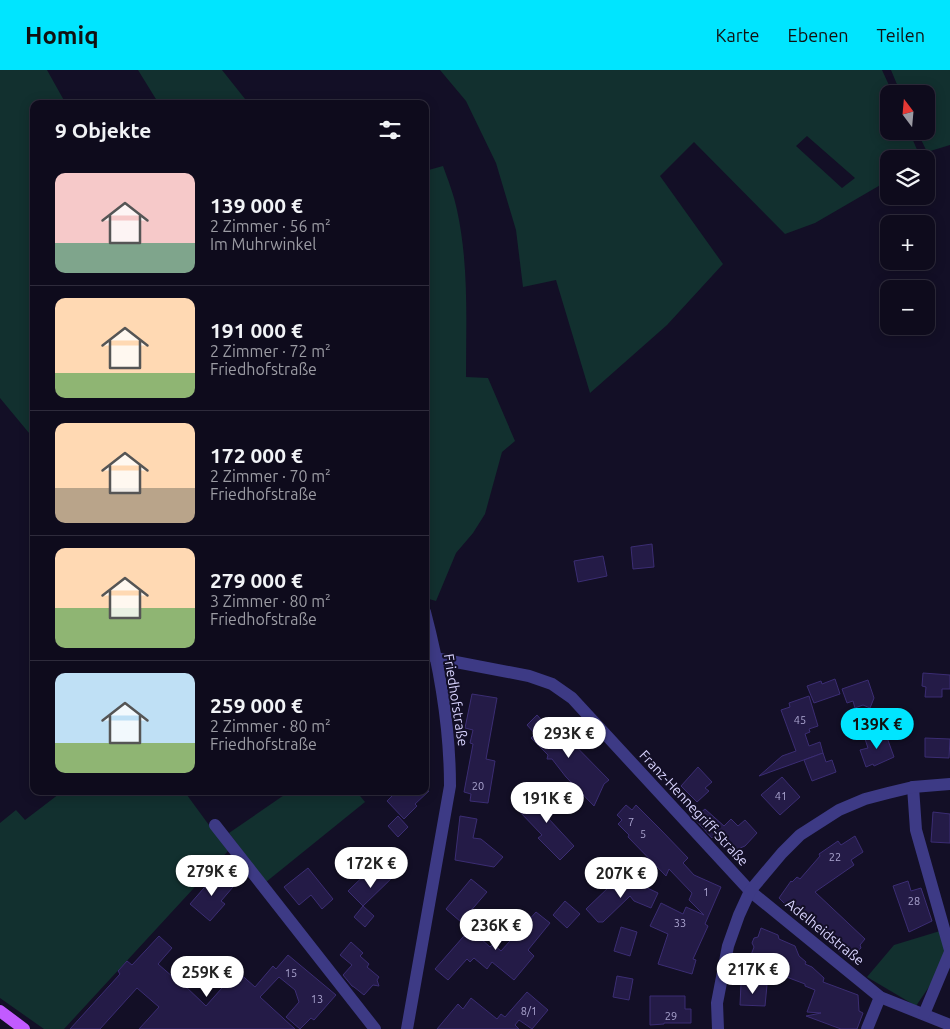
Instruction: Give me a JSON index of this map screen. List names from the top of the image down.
{
  "streets": {
    "street": ["Friedhofstraße", "Franz-Hennegriff-Straße", "Adelheidstraße"]
  },
  "crossings": [
    ["Friedhofstraße", "Franz-Hennegriff-Straße"],
    ["Franz-Hennegriff-Straße", "Adelheidstraße"]
  ],
  "house_numbers": [
    "45",
    "20",
    "41",
    "7",
    "5",
    "22",
    "1",
    "28",
    "33",
    "15",
    "13",
    "8/1",
    "29"
  ],
  "north": "top",
  "page": {
    "header": "Homiq",
    "nav": ["Karte", "Ebenen", "Teilen"],
    "map_buttons": ["+", "−"],
    "heading": "9 Objekte",
    "list": [
      {
        "name": "139 000 €",
        "note": "2 Zimmer · 56 m² · Im Muhrwinkel"
      },
      {
        "name": "191 000 €",
        "note": "2 Zimmer · 72 m² · Friedhofstraße"
      },
      {
        "name": "172 000 €",
        "note": "2 Zimmer · 70 m² · Friedhofstraße"
      },
      {
        "name": "279 000 €",
        "note": "3 Zimmer · 80 m² · Friedhofstraße"
      },
      {
        "name": "259 000 €",
        "note": "2 Zimmer · 80 m² · Friedhofstraße"
      }
    ],
    "price": [
      "139K €",
      "293K €",
      "191K €",
      "172K €",
      "279K €",
      "207K €",
      "236K €",
      "217K €",
      "259K €"
    ]
  }
}
